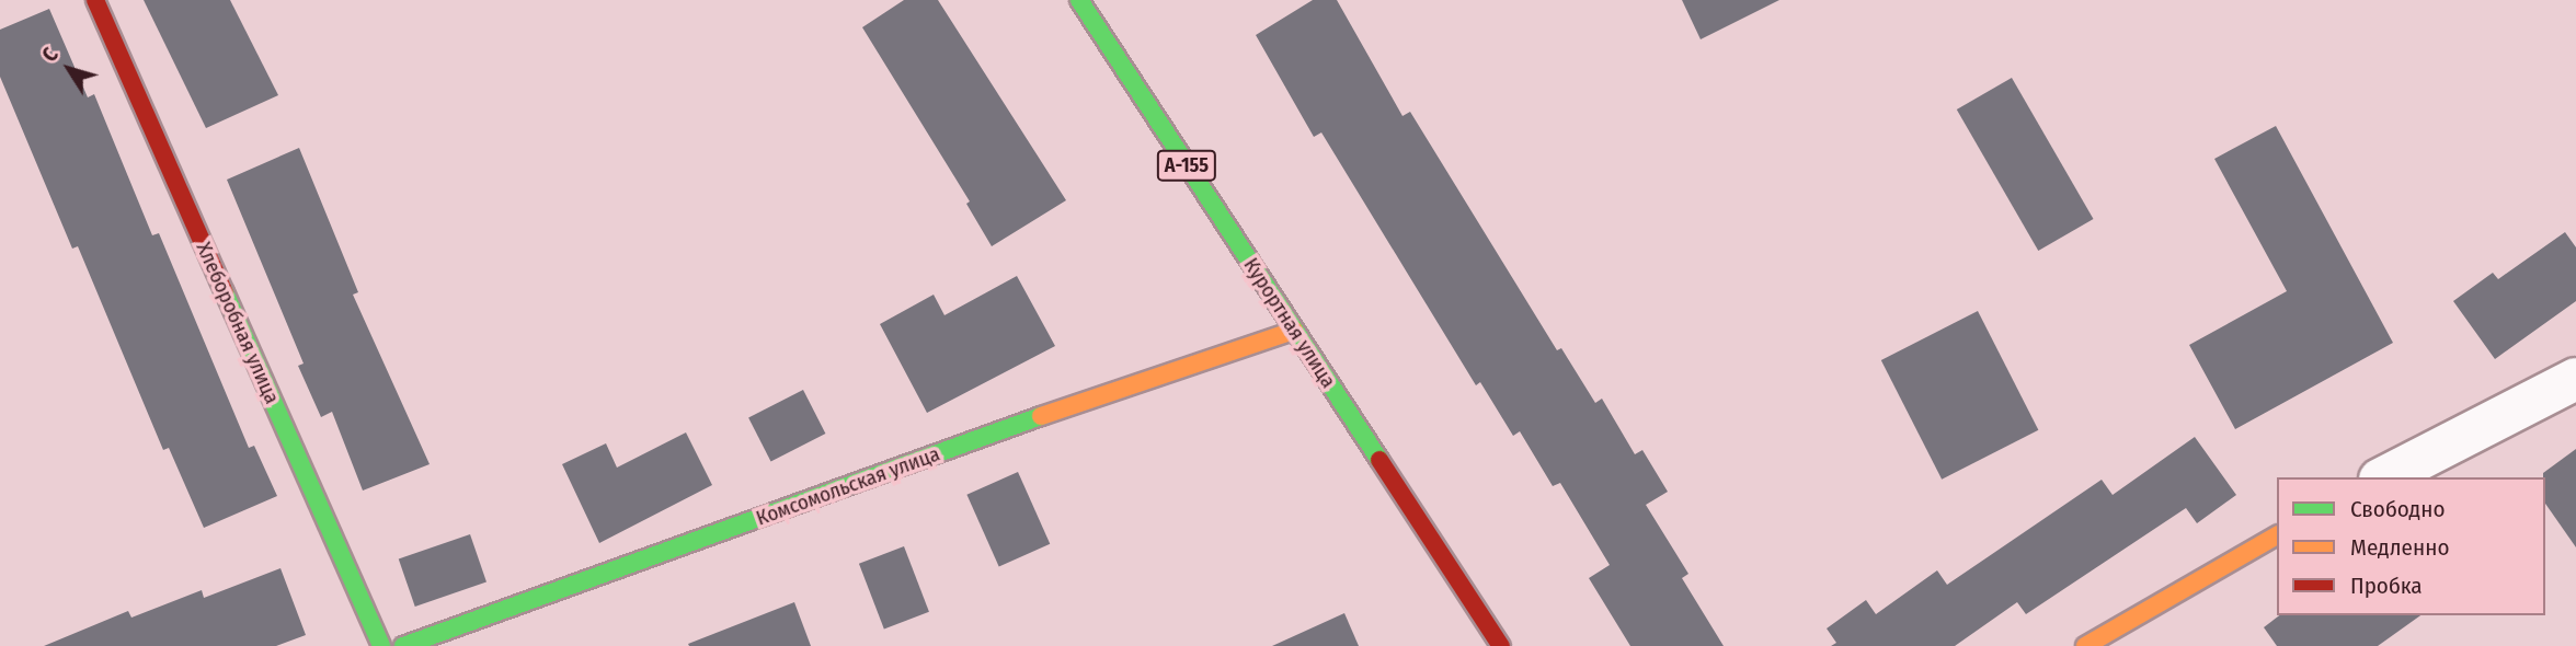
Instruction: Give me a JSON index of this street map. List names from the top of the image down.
{
  "streets": {
    "street": [
      "А-155",
      "Хлеборобная улица",
      "Курортная улица",
      "Комсомольская улица"
    ]
  },
  "crossings": [
    ["Курортная улица", "Комсомольская улица"]
  ],
  "legend": ["Свободно", "Медленно", "Пробка"],
  "north": "top left"
}
